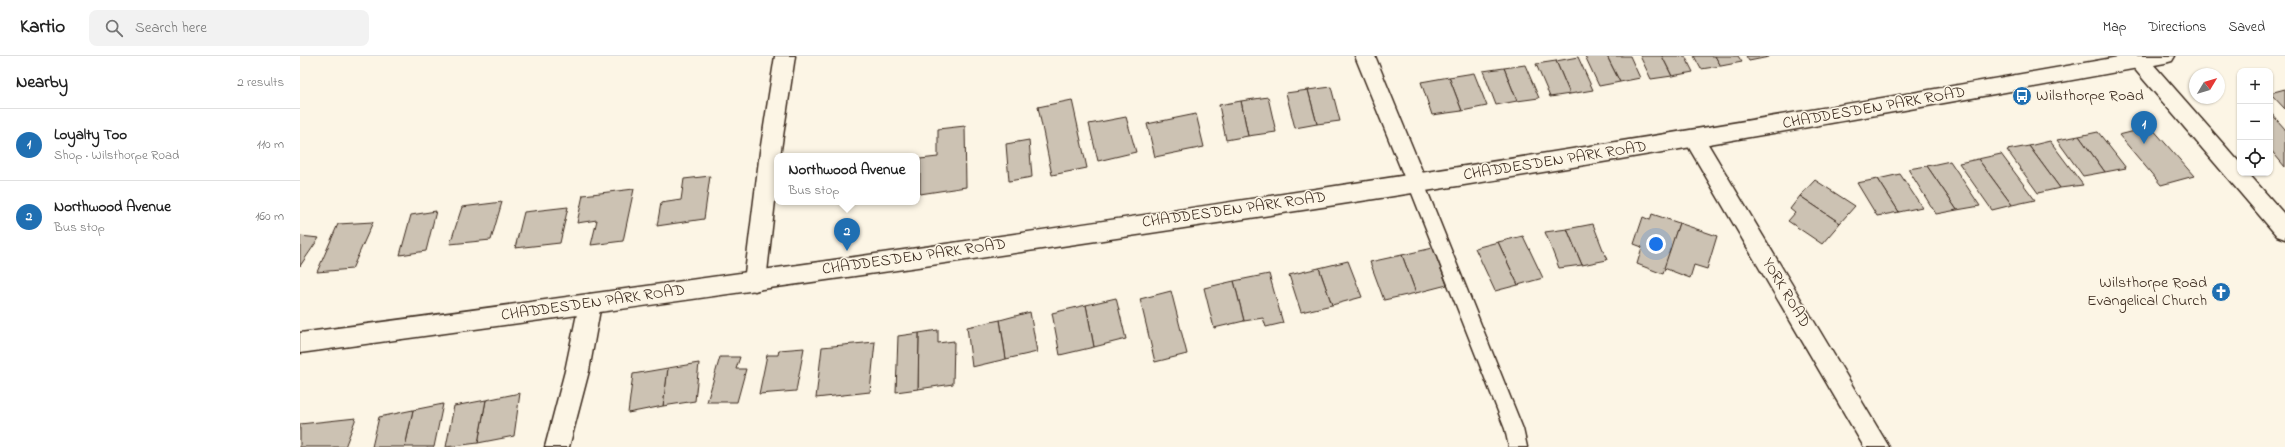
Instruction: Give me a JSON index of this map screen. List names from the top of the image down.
{
  "streets": {
    "street": ["CHADDESDEN PARK ROAD", "YORK ROAD"]
  },
  "crossings": [
    ["CHADDESDEN PARK ROAD", "YORK ROAD"]
  ],
  "places": {
    "bus stop": ["Wilsthorpe Road"],
    "church": ["Wilsthorpe Road Evangelical Church"]
  },
  "north": "top right",
  "page": {
    "header": "Kartio",
    "search": "Search here",
    "nav": ["Map", "Directions", "Saved"],
    "heading": ["Nearby", "2 results"],
    "map_buttons": ["+", "−"],
    "list": [
      {
        "mark": "1",
        "name": "Loyalty Too",
        "note": "Shop · Wilsthorpe Road",
        "value": "110 m"
      },
      {
        "mark": "2",
        "name": "Northwood Avenue",
        "note": "Bus stop",
        "value": "160 m"
      }
    ],
    "pins": ["1", "2"],
    "popup": ["Northwood Avenue", "Bus stop"]
  }
}
